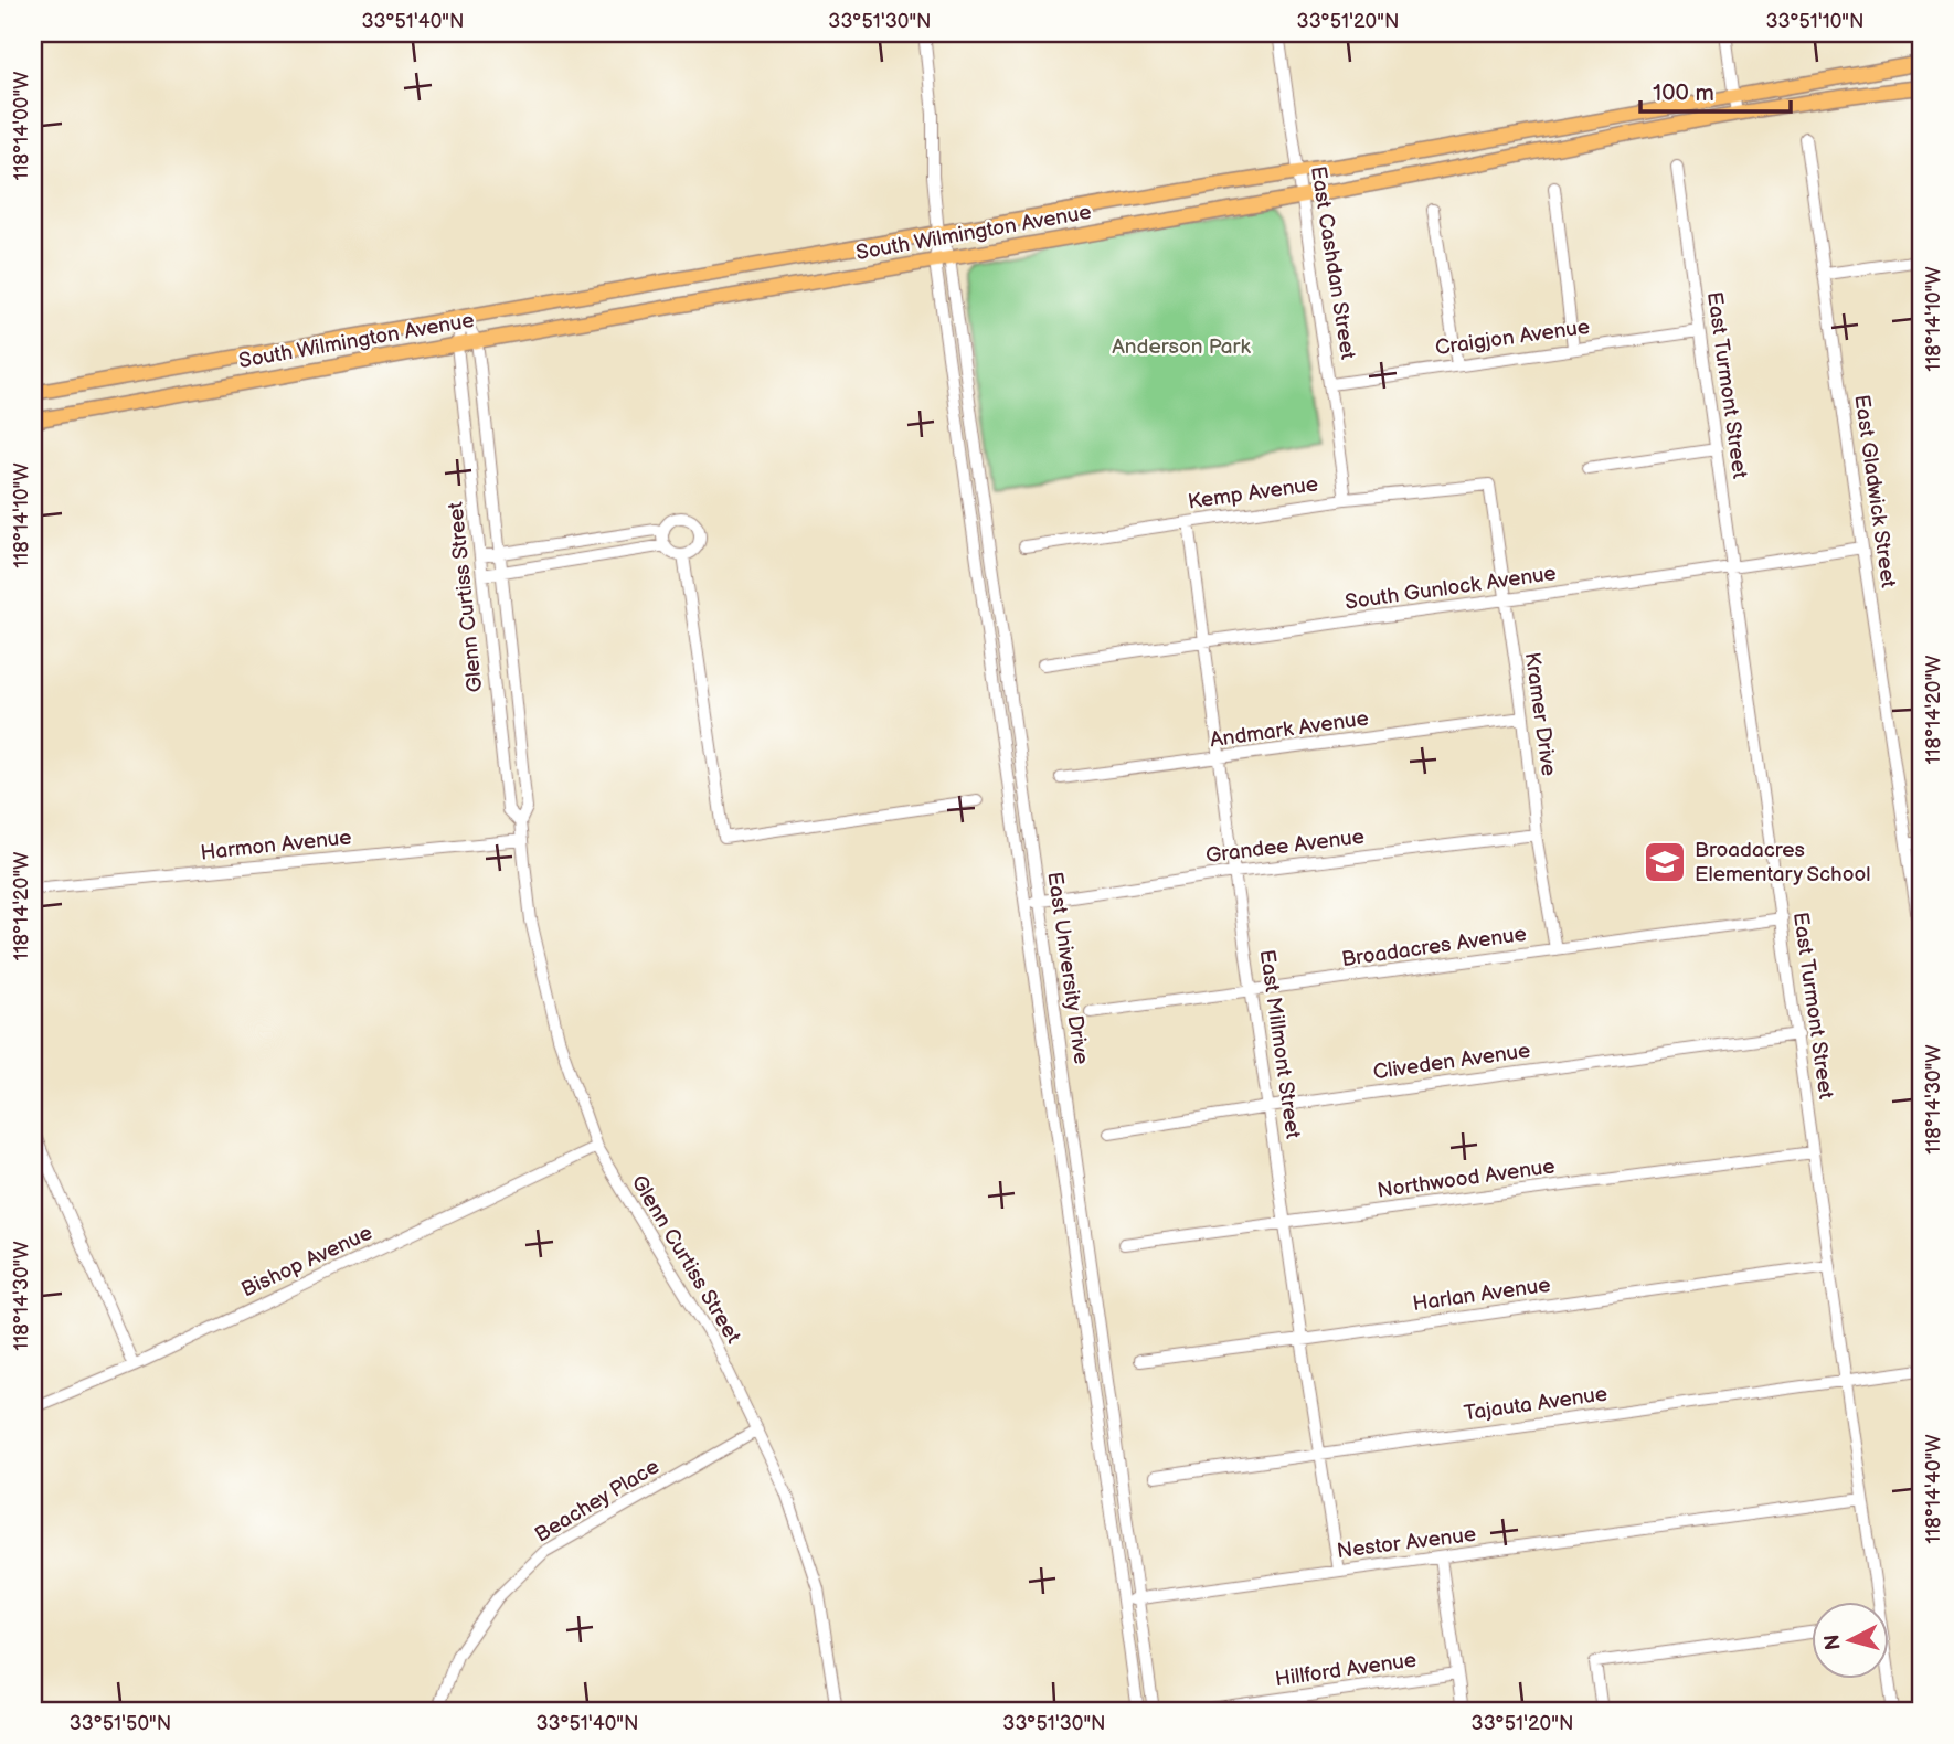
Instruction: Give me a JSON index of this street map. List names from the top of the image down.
{
  "streets": {
    "main road": ["South Wilmington Avenue"],
    "street": [
      "East Cashdan Street",
      "Craigjon Avenue",
      "East Turmont Street",
      "East Gladwick Street",
      "Kemp Avenue",
      "South Gunlock Avenue",
      "Glenn Curtiss Street",
      "Kramer Drive",
      "Andmark Avenue",
      "Harmon Avenue",
      "Grandee Avenue",
      "Broadacres Avenue",
      "East University Drive",
      "East Millmont Street",
      "Cliveden Avenue",
      "Northwood Avenue",
      "Bishop Avenue",
      "Harlan Avenue",
      "Tajauta Avenue",
      "Beachey Place",
      "Nestor Avenue",
      "Hillford Avenue"
    ]
  },
  "crossings": [
    ["South Wilmington Avenue", "East Cashdan Street"],
    ["South Wilmington Avenue", "Glenn Curtiss Street"],
    ["South Wilmington Avenue", "East University Drive"],
    ["East Cashdan Street", "Craigjon Avenue"],
    ["East Cashdan Street", "Kemp Avenue"],
    ["Craigjon Avenue", "East Turmont Street"],
    ["East Turmont Street", "South Gunlock Avenue"],
    ["East Turmont Street", "Broadacres Avenue"],
    ["East Turmont Street", "Cliveden Avenue"],
    ["East Turmont Street", "Northwood Avenue"],
    ["East Turmont Street", "Harlan Avenue"],
    ["East Turmont Street", "Tajauta Avenue"],
    ["East Turmont Street", "Nestor Avenue"],
    ["East Gladwick Street", "South Gunlock Avenue"],
    ["Kemp Avenue", "Kramer Drive"],
    ["Kemp Avenue", "East Millmont Street"],
    ["South Gunlock Avenue", "Kramer Drive"],
    ["South Gunlock Avenue", "East Millmont Street"],
    ["Glenn Curtiss Street", "Harmon Avenue"],
    ["Glenn Curtiss Street", "Bishop Avenue"],
    ["Glenn Curtiss Street", "Beachey Place"],
    ["Kramer Drive", "Andmark Avenue"],
    ["Kramer Drive", "Grandee Avenue"],
    ["Kramer Drive", "Broadacres Avenue"],
    ["Andmark Avenue", "East Millmont Street"],
    ["Grandee Avenue", "East University Drive"],
    ["Grandee Avenue", "East Millmont Street"],
    ["Broadacres Avenue", "East Millmont Street"],
    ["East University Drive", "Nestor Avenue"],
    ["East Millmont Street", "Cliveden Avenue"],
    ["East Millmont Street", "Northwood Avenue"],
    ["East Millmont Street", "Harlan Avenue"],
    ["East Millmont Street", "Tajauta Avenue"],
    ["East Millmont Street", "Nestor Avenue"]
  ],
  "parks": ["Anderson Park"],
  "places": {
    "school or university": ["Broadacres Elementary School"]
  },
  "scale_bar": "100 m",
  "north": "left",
  "coordinates": [
    "33°51'40\"N",
    "33°51'30\"N",
    "33°51'20\"N",
    "33°51'10\"N",
    "118°14'00\"W",
    "118°14'10\"W",
    "118°14'20\"W",
    "118°14'30\"W",
    "118°14'40\"W",
    "33°51'50\"N"
  ]
}
